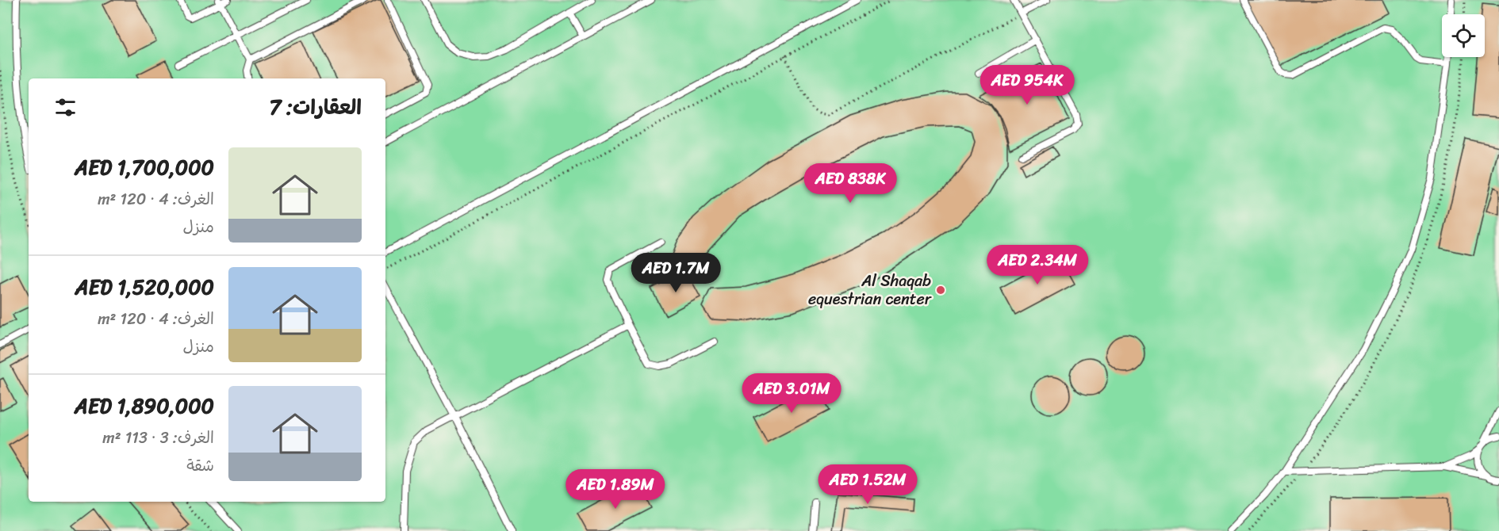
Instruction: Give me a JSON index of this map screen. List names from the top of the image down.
{
  "places": ["Al Shaqab equestrian center"],
  "page": {
    "price": [
      "AED 954K",
      "AED 838K",
      "AED 2.34M",
      "AED 1.7M",
      "AED 3.01M",
      "AED 1.52M",
      "AED 1.89M"
    ],
    "heading": "العقارات: 7",
    "list": [
      {
        "name": "AED 1,700,000",
        "note": "الغرف: 4 · 120 m² · منزل"
      },
      {
        "name": "AED 1,520,000",
        "note": "الغرف: 4 · 120 m² · منزل"
      },
      {
        "name": "AED 1,890,000",
        "note": "الغرف: 3 · 113 m² · شقة"
      }
    ]
  }
}
